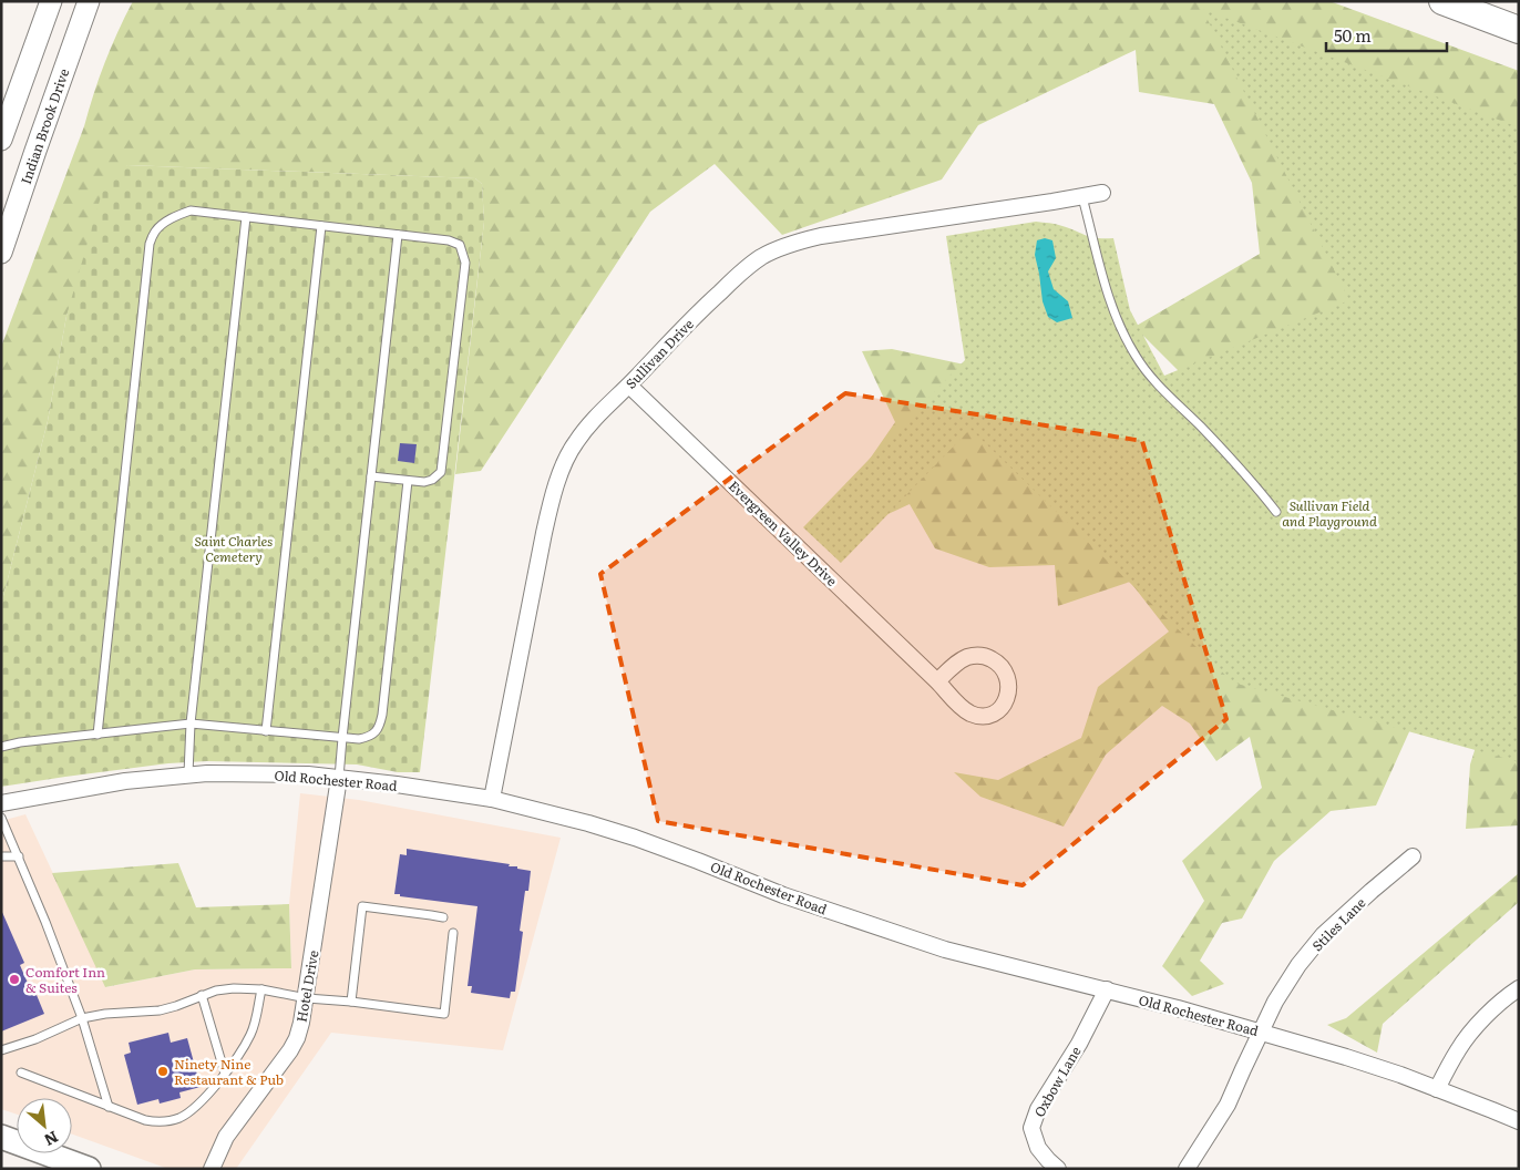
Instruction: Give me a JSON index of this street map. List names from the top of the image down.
{
  "streets": {
    "main road": ["Indian Brook Drive"],
    "street": [
      "Sullivan Drive",
      "Evergreen Valley Drive",
      "Old Rochester Road",
      "Stiles Lane",
      "Hotel Drive",
      "Oxbow Lane"
    ]
  },
  "crossings": [
    ["Sullivan Drive", "Evergreen Valley Drive"],
    ["Sullivan Drive", "Old Rochester Road"],
    ["Old Rochester Road", "Stiles Lane"],
    ["Old Rochester Road", "Hotel Drive"],
    ["Old Rochester Road", "Oxbow Lane"]
  ],
  "parks": ["Sullivan Field and Playground", "Saint Charles Cemetery"],
  "places": ["Comfort Inn & Suites", "Ninety Nine Restaurant & Pub"],
  "scale_bar": "50 m",
  "north": "bottom right"
}
